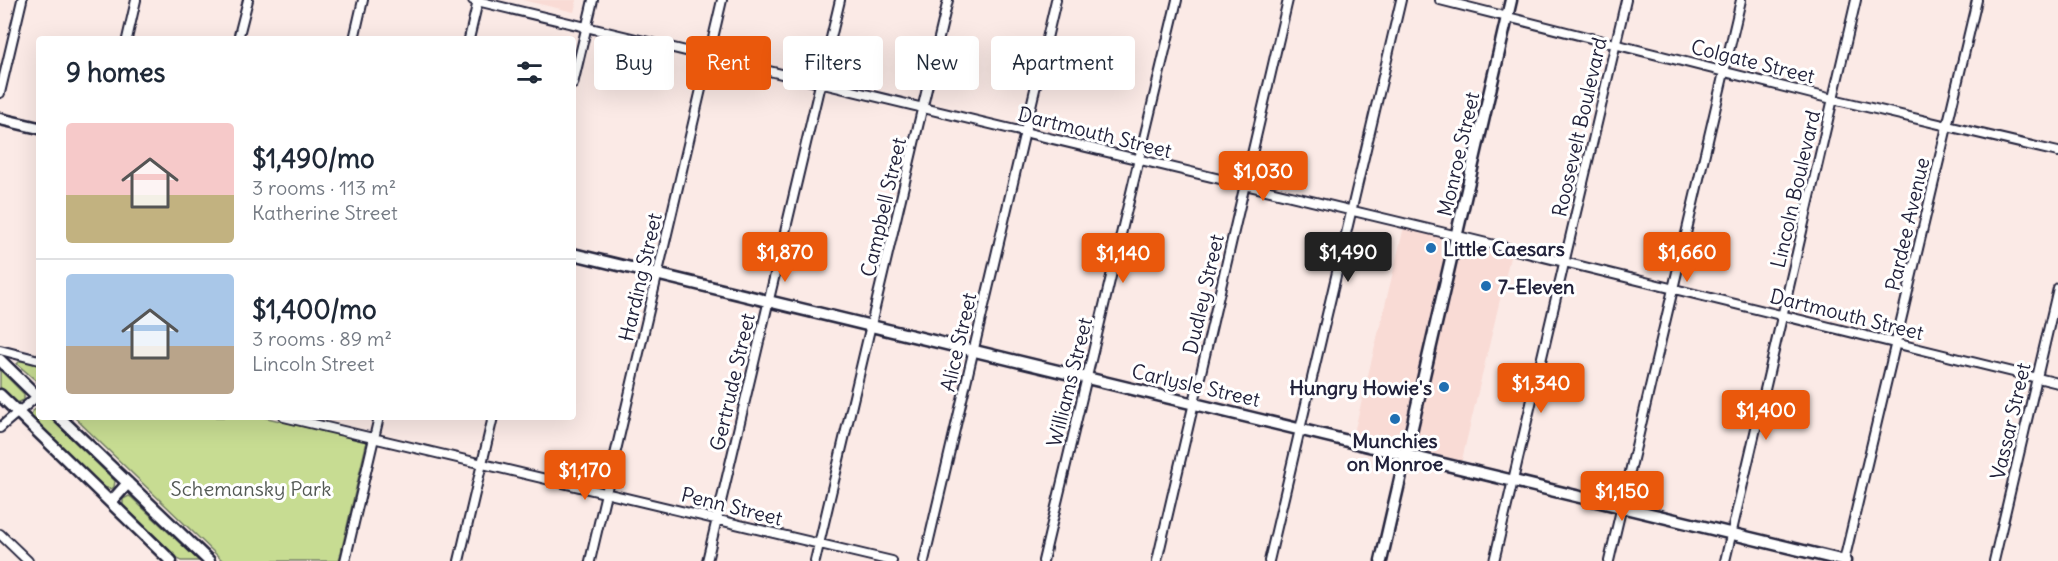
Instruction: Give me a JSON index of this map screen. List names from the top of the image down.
{
  "streets": {
    "street": [
      "Colgate Street",
      "Roosevelt Boulevard",
      "Dartmouth Street",
      "Monroe Street",
      "Lincoln Boulevard",
      "Campbell Street",
      "Pardee Avenue",
      "Harding Street",
      "Dudley Street",
      "Alice Street",
      "Gertrude Street",
      "Williams Street",
      "Carlysle Street",
      "Vassar Street",
      "Penn Street"
    ]
  },
  "crossings": [
    ["Colgate Street", "Roosevelt Boulevard"],
    ["Colgate Street", "Monroe Street"],
    ["Colgate Street", "Lincoln Boulevard"],
    ["Colgate Street", "Pardee Avenue"],
    ["Roosevelt Boulevard", "Dartmouth Street"],
    ["Roosevelt Boulevard", "Carlysle Street"],
    ["Dartmouth Street", "Monroe Street"],
    ["Dartmouth Street", "Lincoln Boulevard"],
    ["Dartmouth Street", "Campbell Street"],
    ["Dartmouth Street", "Pardee Avenue"],
    ["Dartmouth Street", "Dudley Street"],
    ["Dartmouth Street", "Alice Street"],
    ["Dartmouth Street", "Williams Street"],
    ["Dartmouth Street", "Vassar Street"],
    ["Monroe Street", "Carlysle Street"],
    ["Lincoln Boulevard", "Carlysle Street"],
    ["Campbell Street", "Carlysle Street"],
    ["Campbell Street", "Penn Street"],
    ["Pardee Avenue", "Carlysle Street"],
    ["Harding Street", "Carlysle Street"],
    ["Harding Street", "Penn Street"],
    ["Dudley Street", "Carlysle Street"],
    ["Alice Street", "Carlysle Street"],
    ["Gertrude Street", "Carlysle Street"],
    ["Gertrude Street", "Penn Street"],
    ["Williams Street", "Carlysle Street"]
  ],
  "parks": ["Schemansky Park"],
  "places": [
    "Little Caesars",
    "7-Eleven",
    "Hungry Howie's",
    "Munchies on Monroe"
  ],
  "page": {
    "chip": [
      "Buy",
      "Rent",
      "Filters",
      "New",
      "Apartment"
    ],
    "heading": "9 homes",
    "list": [
      {
        "name": "$1,490/mo",
        "note": "3 rooms · 113 m² · Katherine Street"
      },
      {
        "name": "$1,400/mo",
        "note": "3 rooms · 89 m² · Lincoln Street"
      }
    ],
    "price": [
      "$1,030",
      "$1,870",
      "$1,490",
      "$1,660",
      "$1,140",
      "$1,340",
      "$1,400",
      "$1,170",
      "$1,150"
    ]
  }
}
